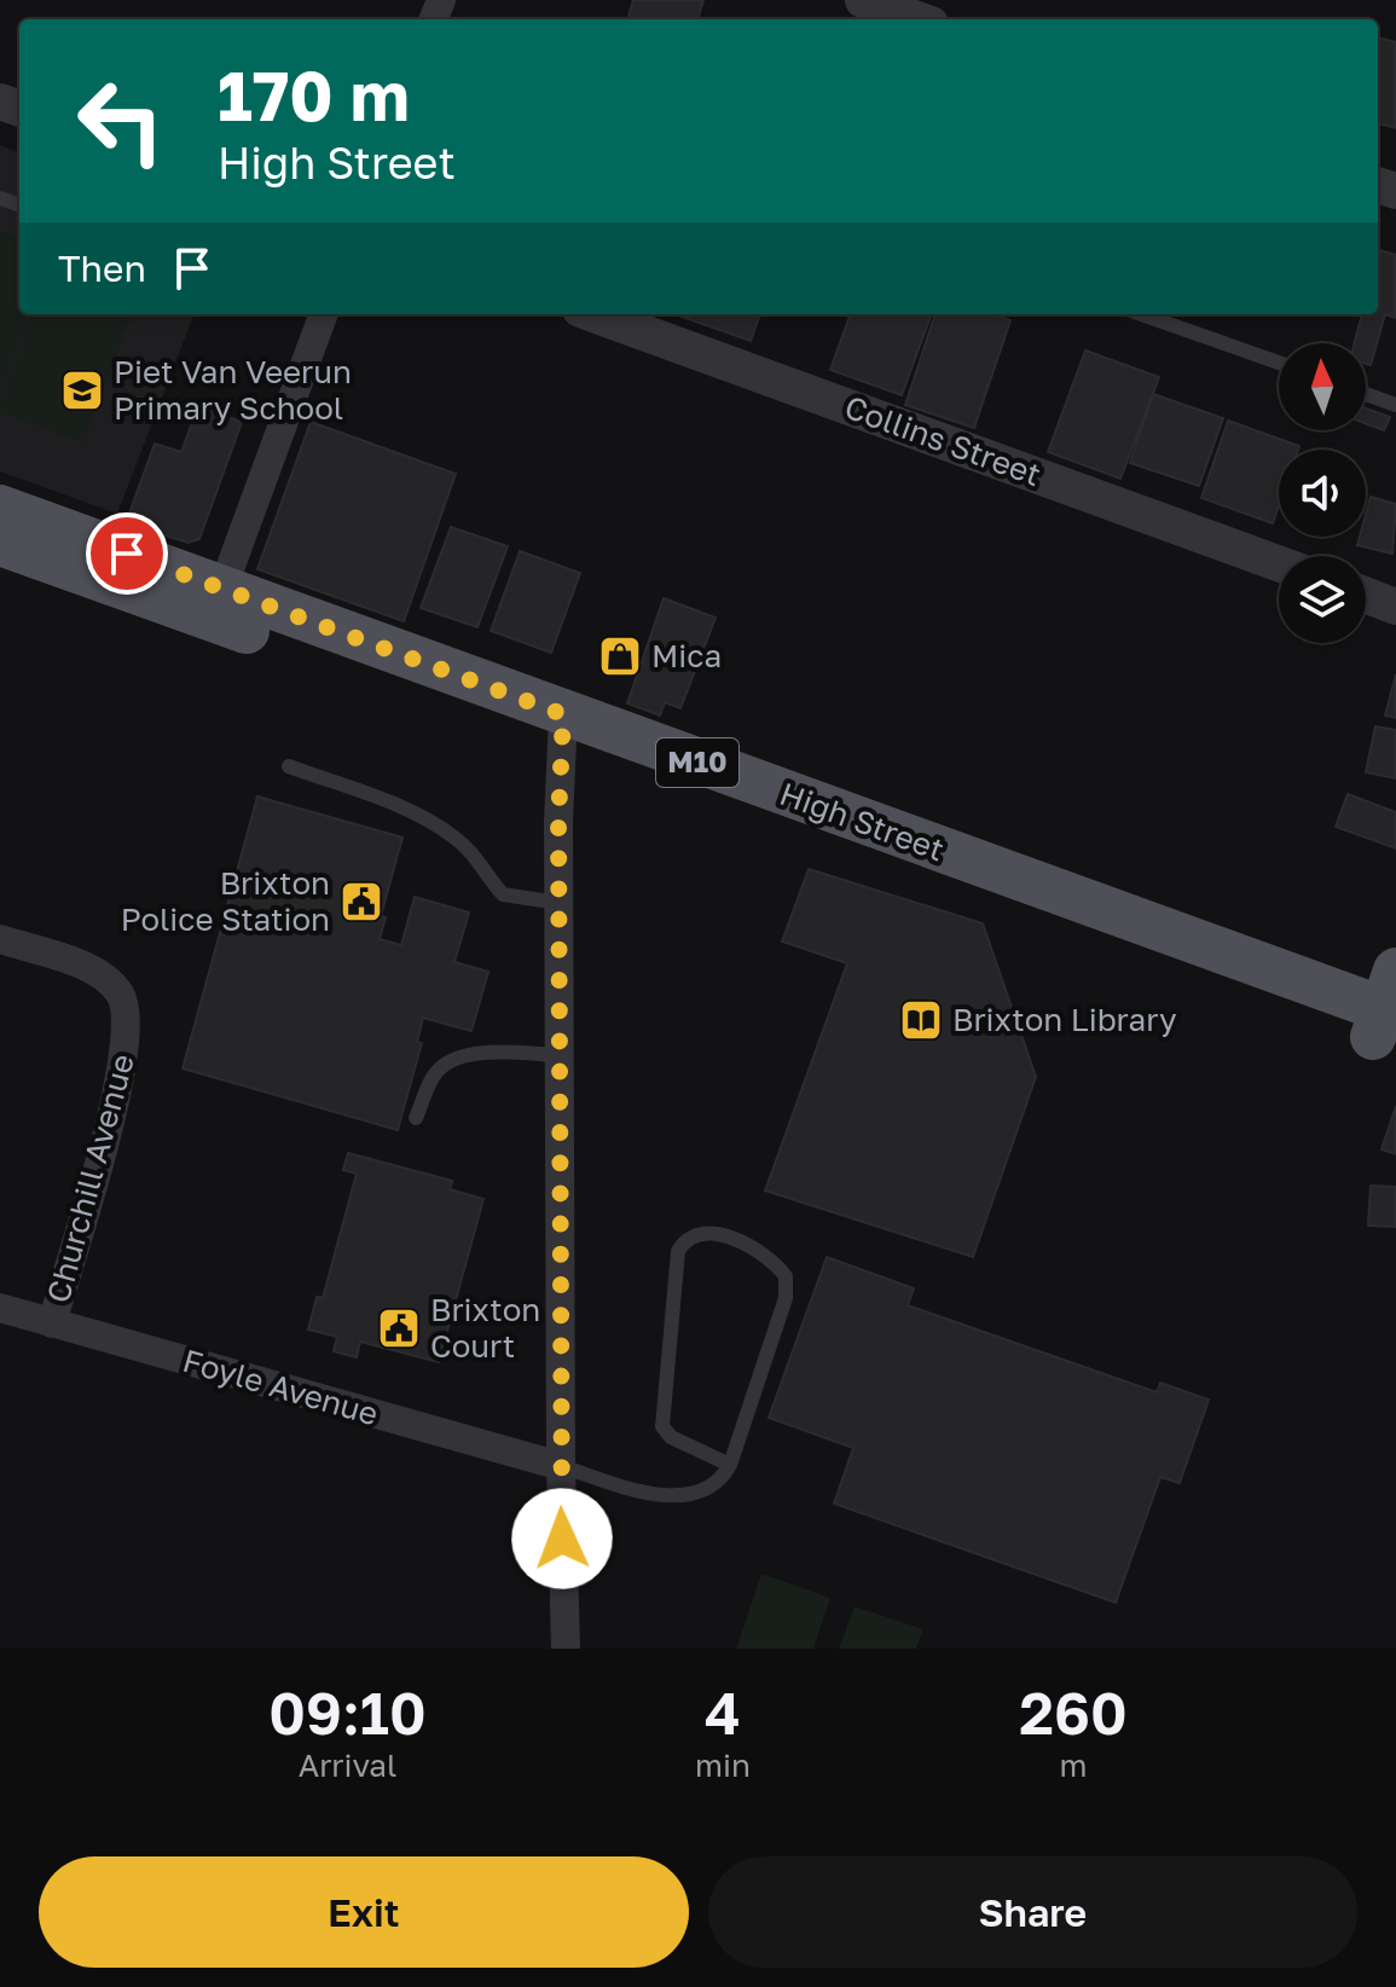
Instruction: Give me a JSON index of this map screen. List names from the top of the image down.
{
  "streets": {
    "main road": ["M10", "High Street"],
    "street": ["Collins Street", "Churchill Avenue", "Foyle Avenue"]
  },
  "crossings": [
    ["Churchill Avenue", "Foyle Avenue"]
  ],
  "places": {
    "school or university": ["Piet Van Veerun Primary School"],
    "shop": ["Mica"],
    "public building": ["Brixton Police Station", "Brixton Court"],
    "library": ["Brixton Library"]
  },
  "north": "top",
  "page": {
    "turn": ["170 m", "High Street"],
    "then": "Then",
    "eta": [
      "09:10",
      "Arrival",
      "4",
      "min",
      "260",
      "m"
    ],
    "buttons": ["Exit", "Share"]
  }
}
